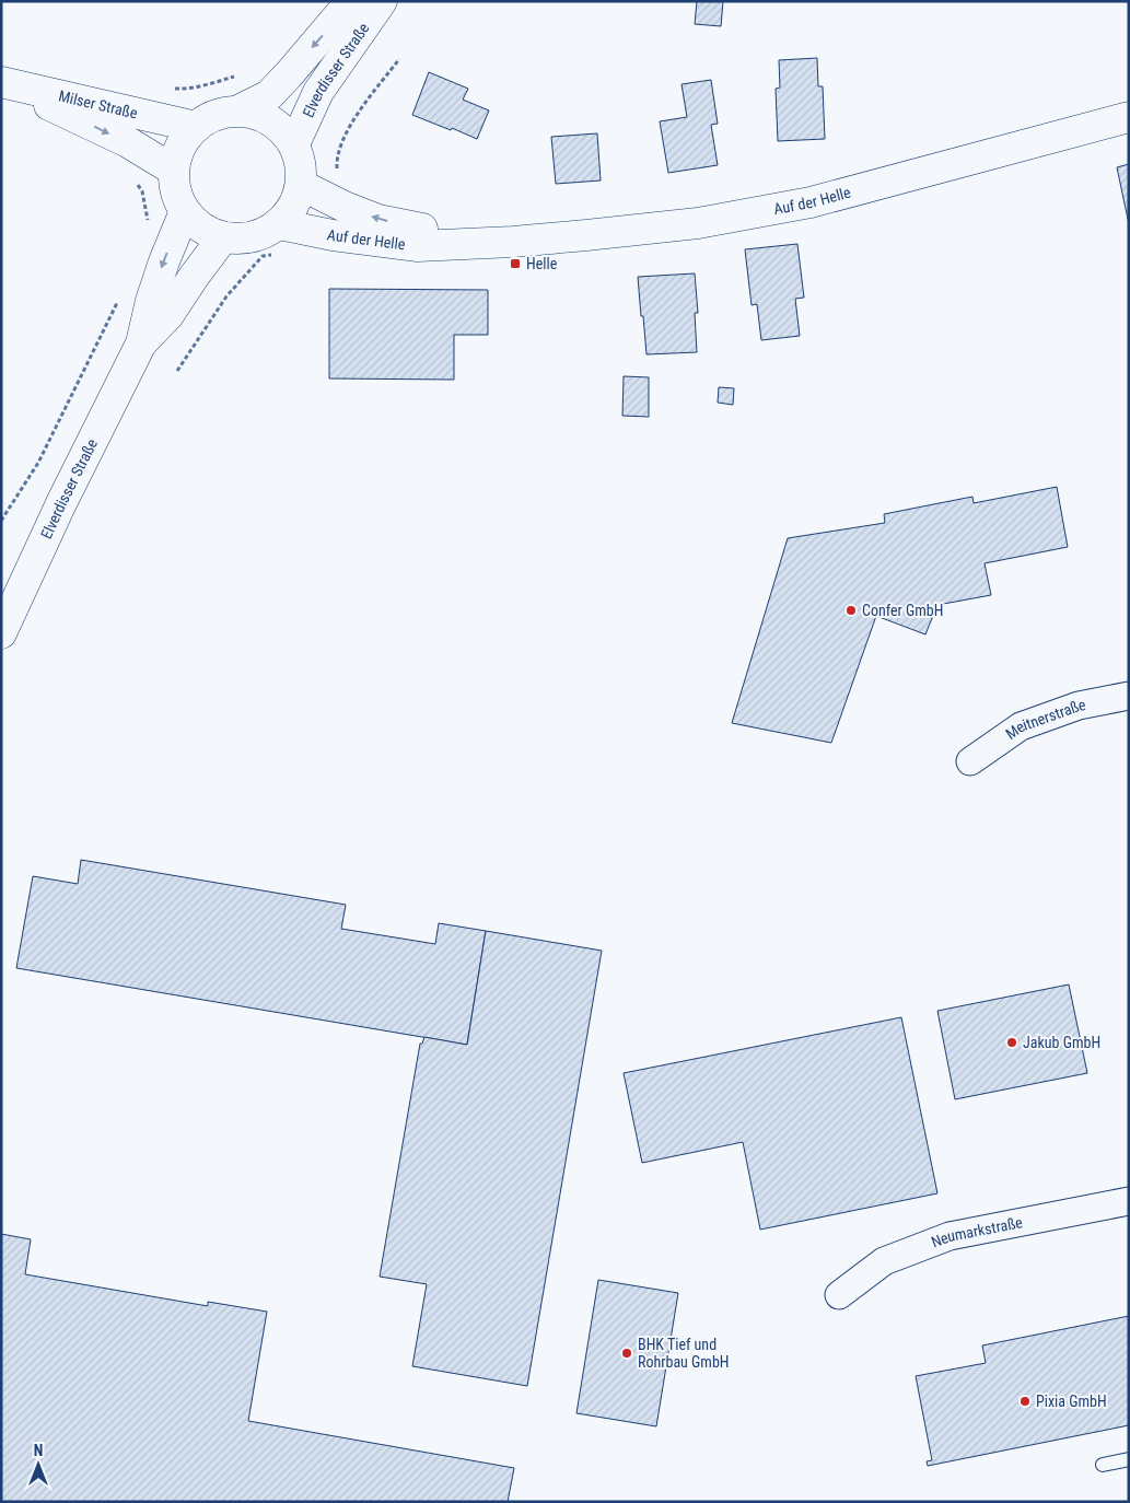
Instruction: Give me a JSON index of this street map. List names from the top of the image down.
{
  "streets": {
    "street": [
      "Elverdisser Straße",
      "Milser Straße",
      "Auf der Helle",
      "Meitnerstraße",
      "Neumarkstraße"
    ]
  },
  "crossings": [
    ["Elverdisser Straße", "Milser Straße"],
    ["Elverdisser Straße", "Auf der Helle"],
    ["Milser Straße", "Auf der Helle"]
  ],
  "places": {
    "transit": ["Helle"],
    "other": [
      "Confer GmbH",
      "Jakub GmbH",
      "BHK Tief und Rohrbau GmbH",
      "Pixia GmbH"
    ]
  },
  "north": "top"
}
